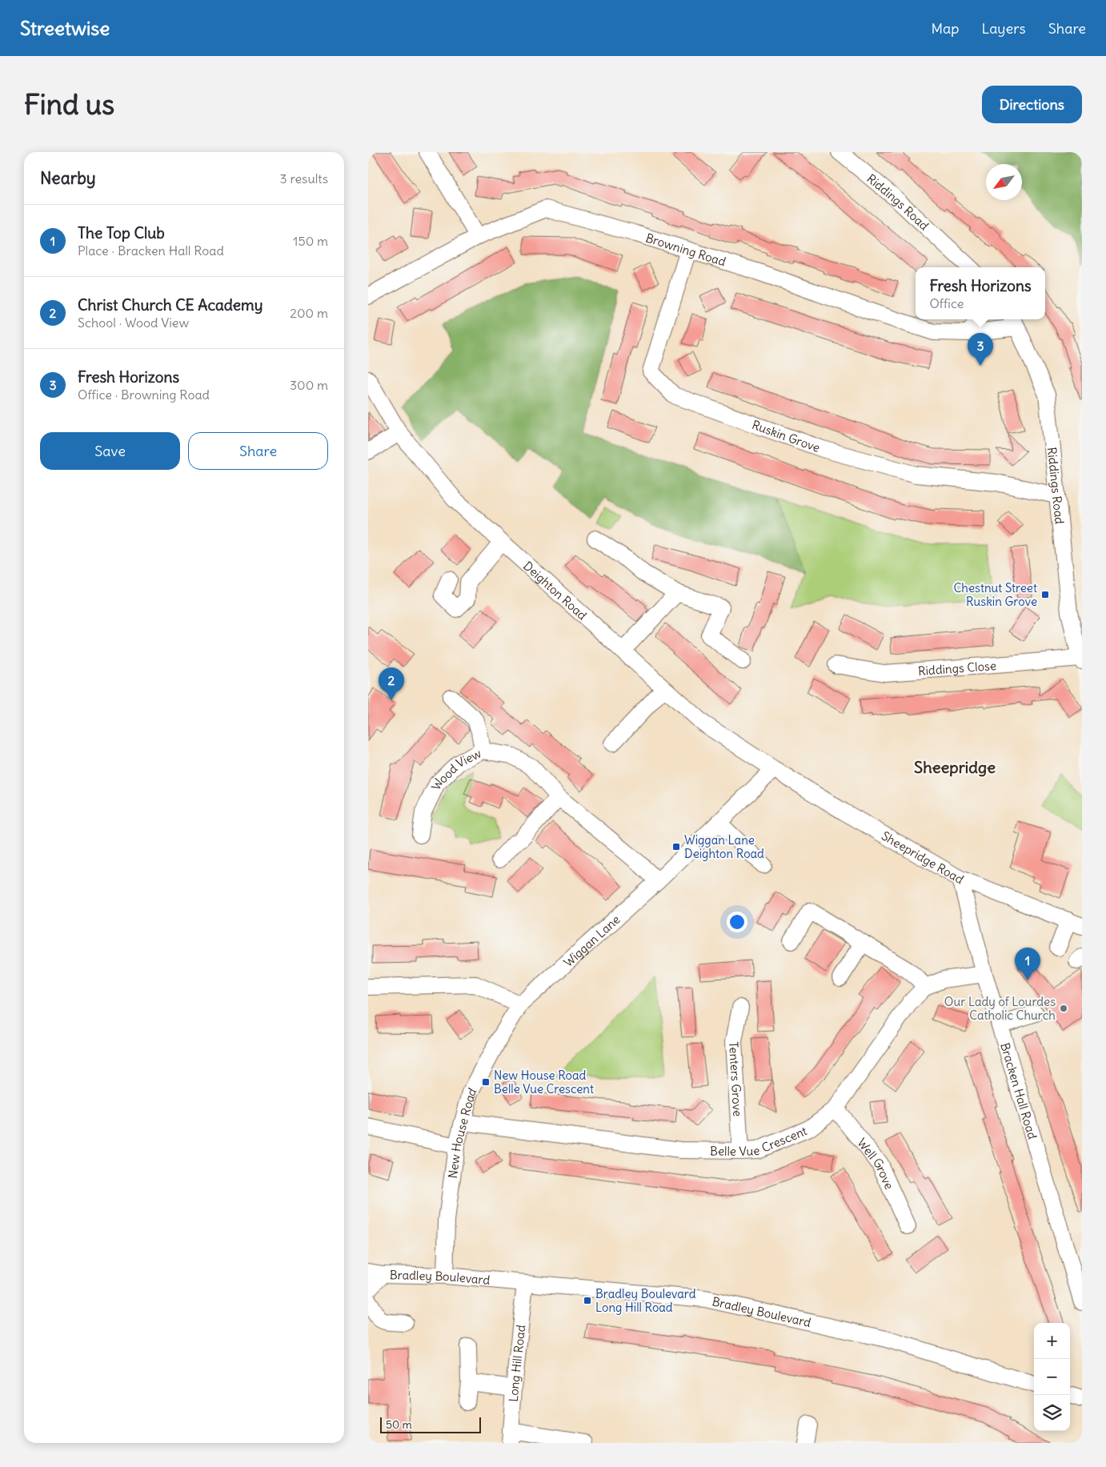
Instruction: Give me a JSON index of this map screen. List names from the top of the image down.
{
  "streets": {
    "street": [
      "Riddings Road",
      "Browning Road",
      "Ruskin Grove",
      "Deighton Road",
      "Riddings Close",
      "Wood View",
      "Sheepridge Road",
      "Wiggan Lane",
      "Tenters Grove",
      "Bracken Hall Road",
      "New House Road",
      "Belle Vue Crescent",
      "Well Grove",
      "Bradley Boulevard",
      "Long Hill Road"
    ]
  },
  "crossings": [
    ["Riddings Road", "Browning Road"],
    ["Riddings Road", "Ruskin Grove"],
    ["Riddings Road", "Riddings Close"],
    ["Browning Road", "Ruskin Grove"],
    ["Deighton Road", "Sheepridge Road"],
    ["Deighton Road", "Wiggan Lane"],
    ["Wood View", "Wiggan Lane"],
    ["Sheepridge Road", "Wiggan Lane"],
    ["Sheepridge Road", "Bracken Hall Road"],
    ["Wiggan Lane", "New House Road"],
    ["Tenters Grove", "Belle Vue Crescent"],
    ["Bracken Hall Road", "Belle Vue Crescent"],
    ["New House Road", "Belle Vue Crescent"],
    ["New House Road", "Bradley Boulevard"],
    ["Belle Vue Crescent", "Well Grove"],
    ["Bradley Boulevard", "Long Hill Road"]
  ],
  "districts": ["Sheepridge"],
  "places": {
    "transit": [
      "Chestnut Street Ruskin Grove",
      "Wiggan Lane Deighton Road",
      "New House Road Belle Vue Crescent",
      "Bradley Boulevard Long Hill Road"
    ],
    "other": ["Our Lady of Lourdes Catholic Church"]
  },
  "scale_bar": "50 m",
  "north": "bottom left",
  "page": {
    "header": "Streetwise",
    "nav": ["Map", "Layers", "Share"],
    "buttons": [
      "Directions",
      ["Save", "Share"]
    ],
    "title": "Find us",
    "heading": ["Nearby", "3 results"],
    "list": [
      {
        "mark": "1",
        "name": "The Top Club",
        "note": "Place · Bracken Hall Road",
        "value": "150 m"
      },
      {
        "mark": "2",
        "name": "Christ Church CE Academy",
        "note": "School · Wood View",
        "value": "200 m"
      },
      {
        "mark": "3",
        "name": "Fresh Horizons",
        "note": "Office · Browning Road",
        "value": "300 m"
      }
    ],
    "popup": ["Fresh Horizons", "Office"],
    "pins": ["3", "2", "1"],
    "map_buttons": ["+", "−"],
    "scale": "50 m"
  }
}
